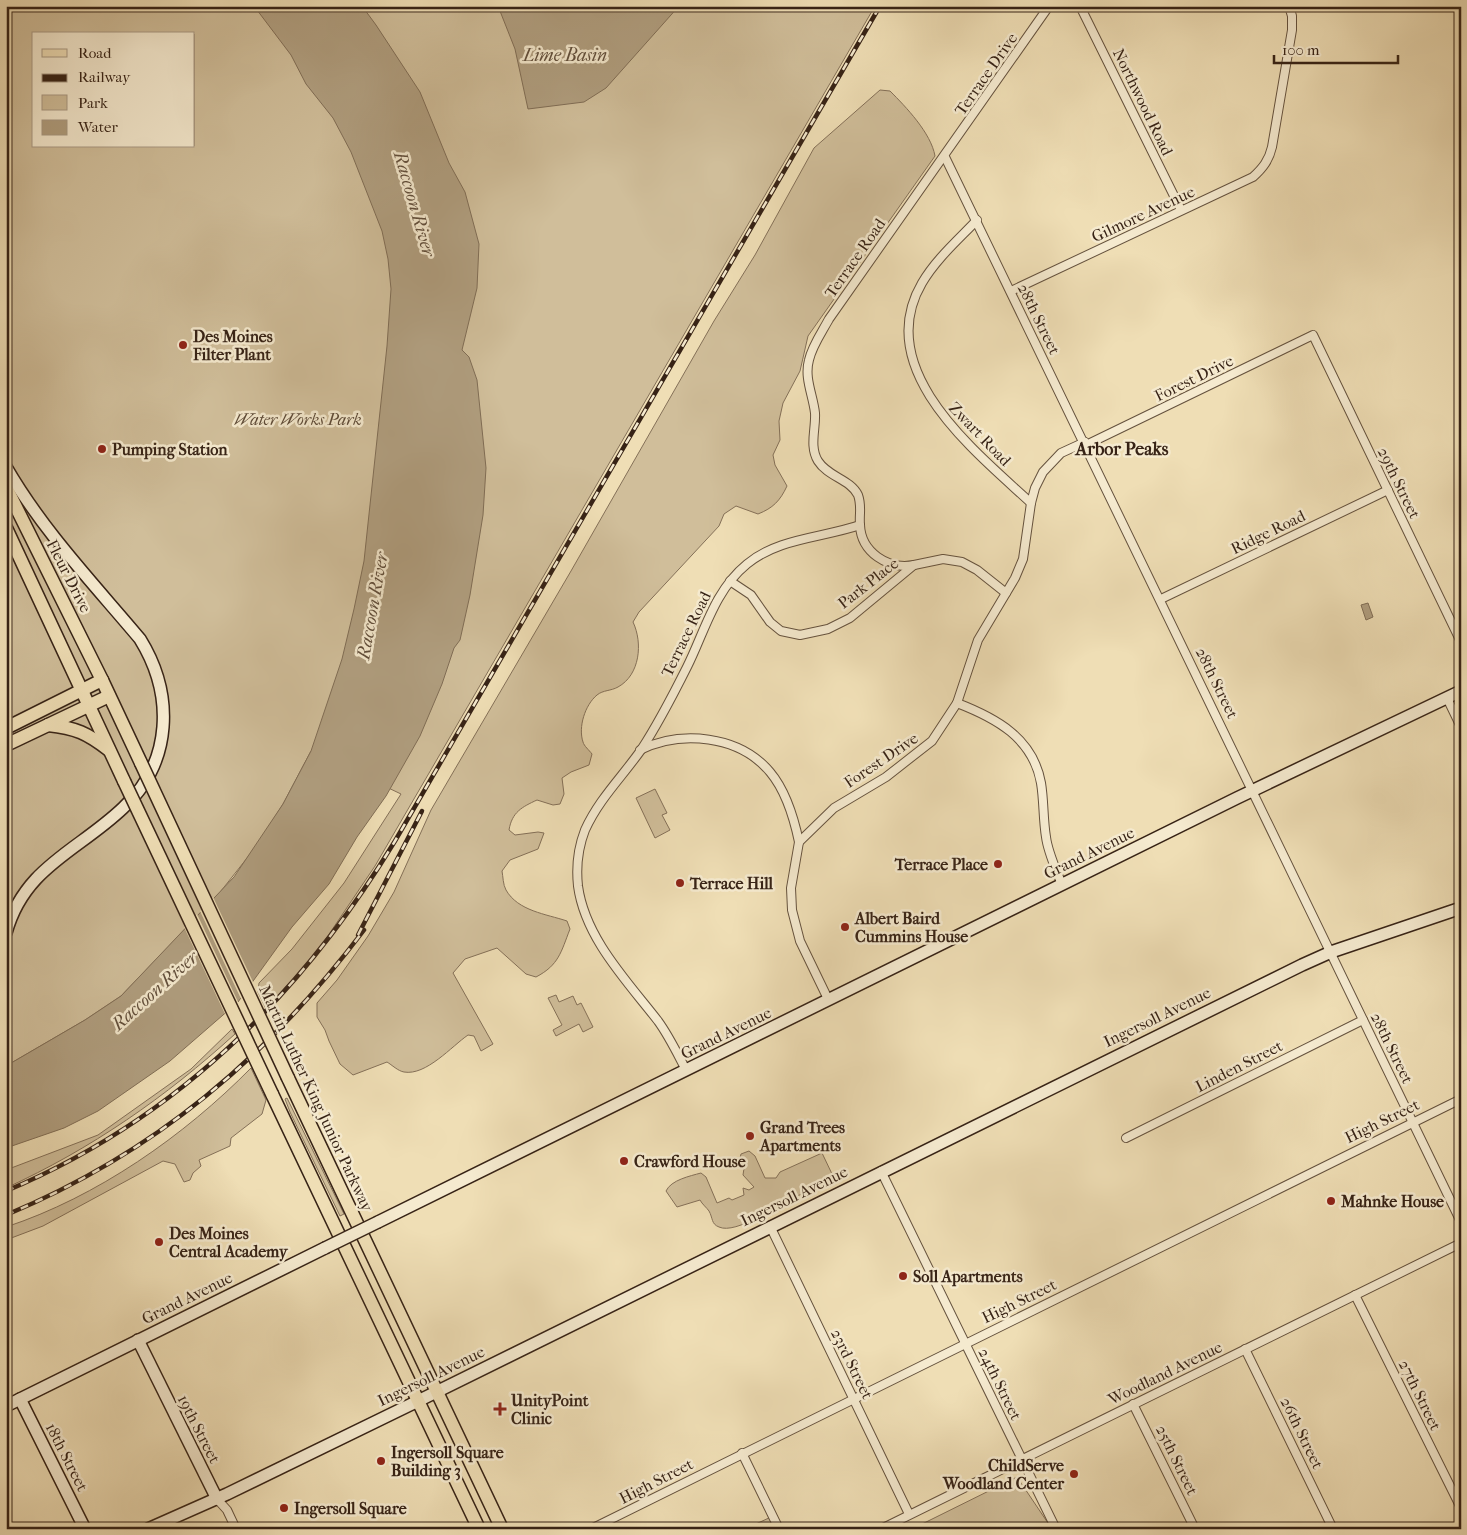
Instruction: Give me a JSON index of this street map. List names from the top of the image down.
{
  "streets": {
    "main road": [
      "Fleur Drive",
      "Grand Avenue",
      "Ingersoll Avenue",
      "Martin Luther King Junior Parkway",
      "19th Street",
      "18th Street"
    ],
    "street": [
      "Terrace Drive",
      "Northwood Road",
      "Gilmore Avenue",
      "Terrace Road",
      "28th Street",
      "Forest Drive",
      "Zwart Road",
      "29th Street",
      "Ridge Road",
      "Park Place",
      "Linden Street",
      "High Street",
      "23rd Street",
      "Woodland Avenue",
      "24th Street",
      "27th Street",
      "26th Street",
      "25th Street"
    ]
  },
  "crossings": [
    ["Terrace Drive", "Terrace Road"],
    ["Terrace Drive", "28th Street"],
    ["Northwood Road", "Gilmore Avenue"],
    ["Gilmore Avenue", "28th Street"],
    ["Terrace Road", "28th Street"],
    ["Terrace Road", "Park Place"],
    ["Terrace Road", "Grand Avenue"],
    ["28th Street", "Forest Drive"],
    ["28th Street", "Zwart Road"],
    ["28th Street", "Ridge Road"],
    ["28th Street", "Grand Avenue"],
    ["28th Street", "Ingersoll Avenue"],
    ["28th Street", "Linden Street"],
    ["28th Street", "High Street"],
    ["Forest Drive", "Zwart Road"],
    ["Forest Drive", "29th Street"],
    ["Forest Drive", "Park Place"],
    ["29th Street", "Ridge Road"],
    ["Fleur Drive", "Martin Luther King Junior Parkway"],
    ["Grand Avenue", "19th Street"],
    ["Grand Avenue", "18th Street"],
    ["Ingersoll Avenue", "Martin Luther King Junior Parkway"],
    ["Ingersoll Avenue", "23rd Street"],
    ["Ingersoll Avenue", "24th Street"],
    ["Ingersoll Avenue", "19th Street"],
    ["High Street", "23rd Street"],
    ["High Street", "24th Street"],
    ["23rd Street", "Woodland Avenue"],
    ["Woodland Avenue", "24th Street"],
    ["Woodland Avenue", "27th Street"],
    ["Woodland Avenue", "26th Street"],
    ["Woodland Avenue", "25th Street"]
  ],
  "districts": ["Arbor Peaks"],
  "water": ["Lime Basin", "Raccoon River"],
  "parks": ["Water Works Park"],
  "places": {
    "other": [
      "Des Moines Filter Plant",
      "Pumping Station",
      "Terrace Place",
      "Terrace Hill",
      "Albert Baird Cummins House",
      "Grand Trees Apartments",
      "Crawford House",
      "Mahnke House",
      "Des Moines Central Academy",
      "Soll Apartments",
      "Ingersoll Square Building 3",
      "ChildServe Woodland Center",
      "Ingersoll Square"
    ],
    "health": ["UnityPoint Clinic"]
  },
  "legend": [
    "Road",
    "Railway",
    "Park",
    "Water"
  ],
  "scale_bar": "100 m"
}
